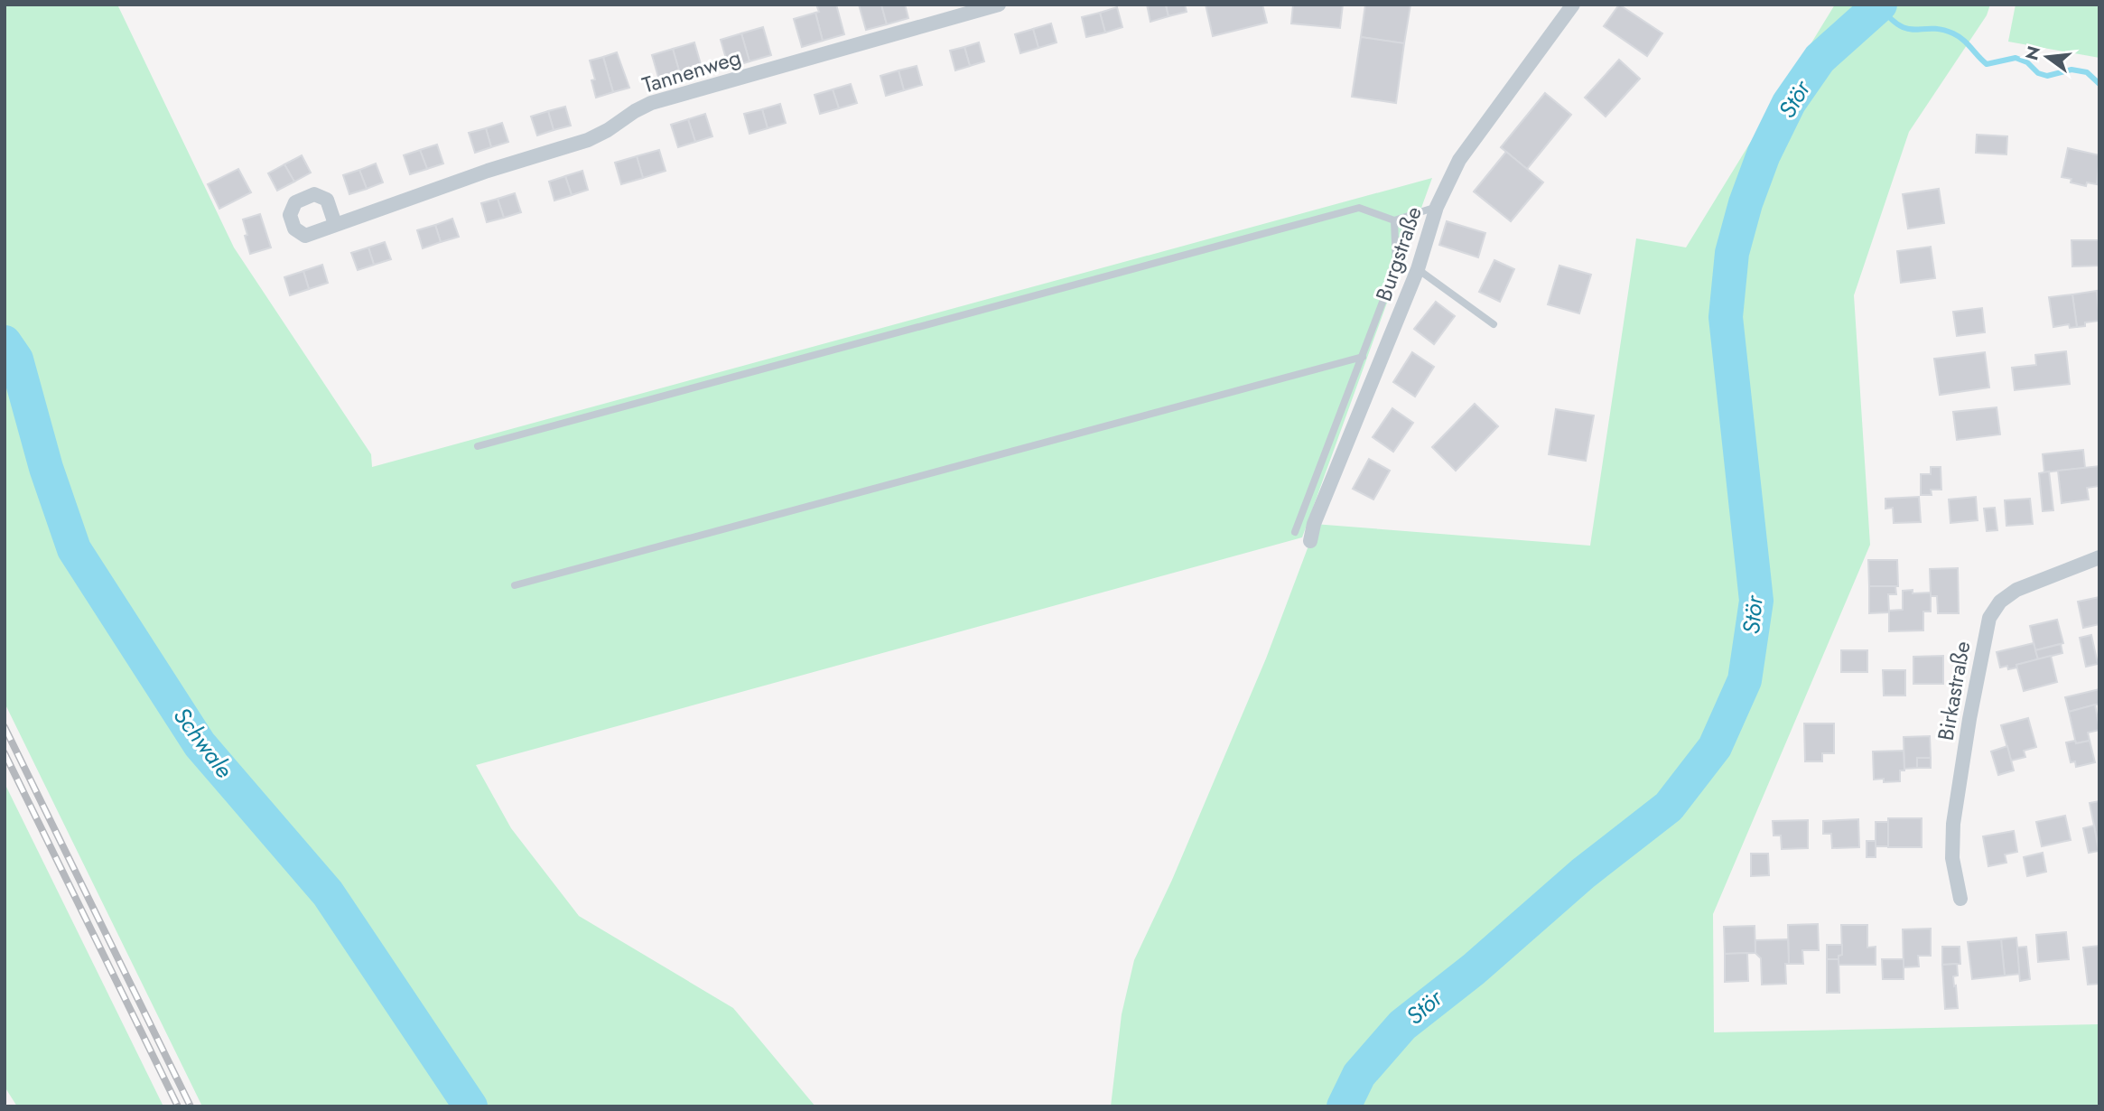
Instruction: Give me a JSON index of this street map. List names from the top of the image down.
{
  "streets": {
    "street": ["Tannenweg", "Burgstraße", "Birkastraße"]
  },
  "water": ["Stör", "Schwale"],
  "north": "left"
}
